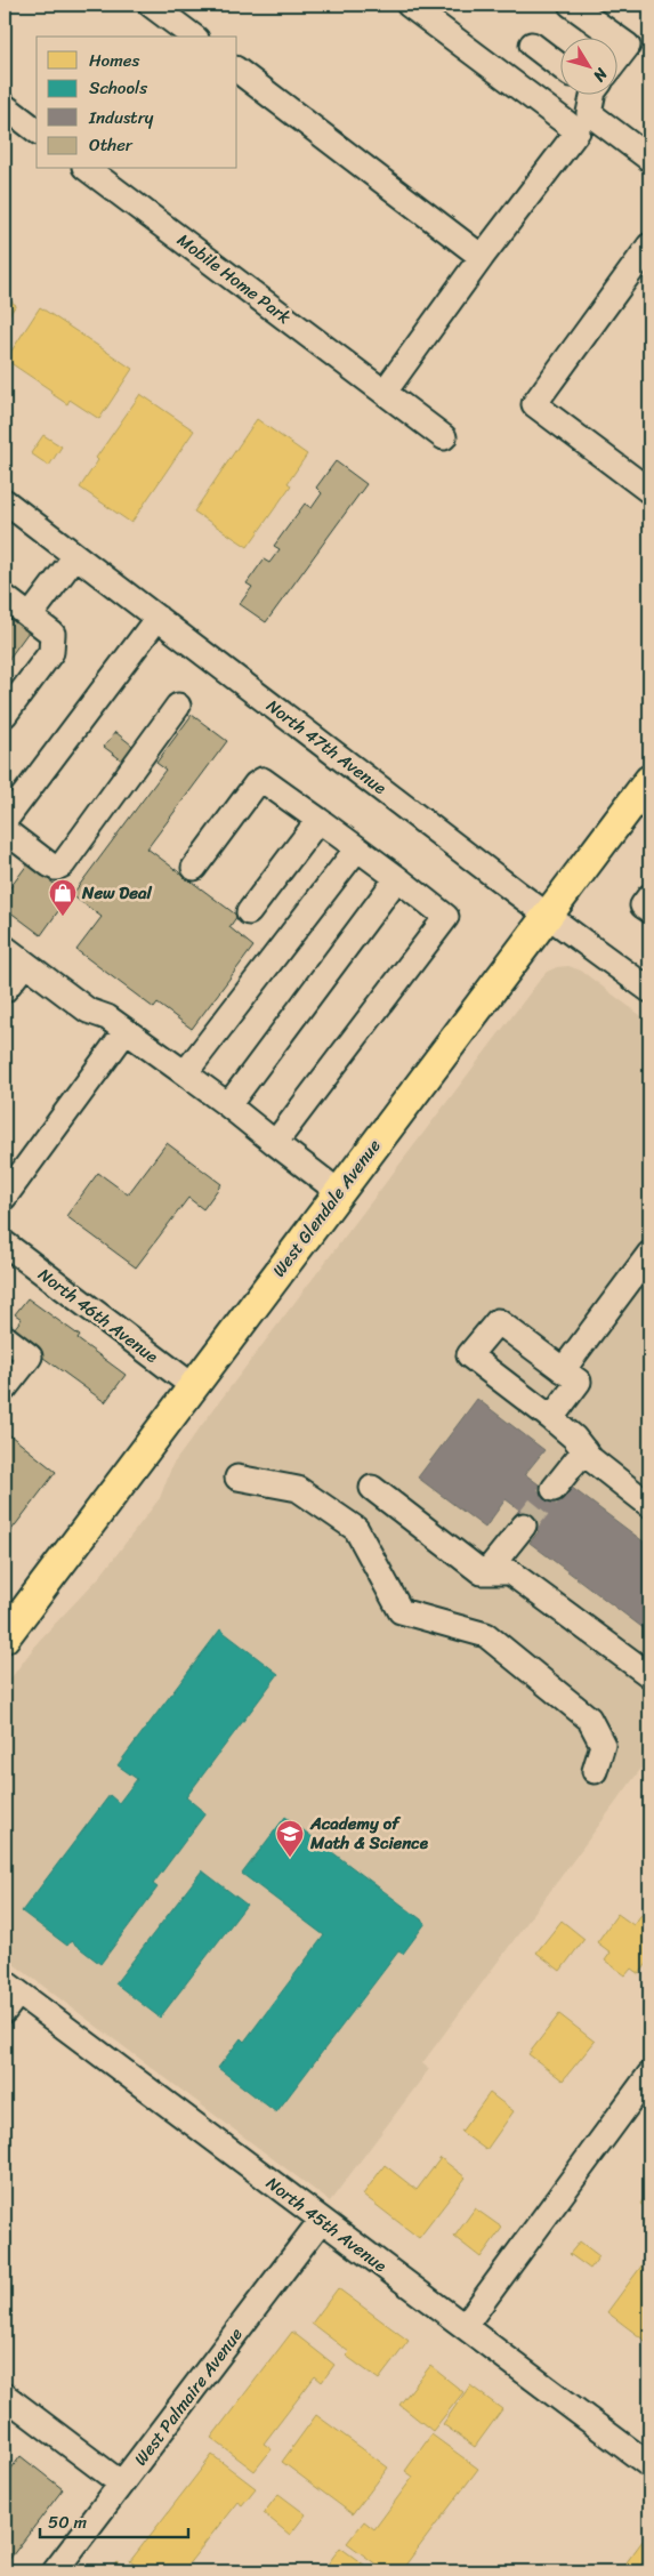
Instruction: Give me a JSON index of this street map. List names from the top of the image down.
{
  "streets": {
    "main road": ["West Glendale Avenue"],
    "street": [
      "Mobile Home Park",
      "North 47th Avenue",
      "North 46th Avenue",
      "North 45th Avenue",
      "West Palmaire Avenue"
    ]
  },
  "crossings": [
    ["North 47th Avenue", "West Glendale Avenue"],
    ["West Glendale Avenue", "North 46th Avenue"],
    ["North 45th Avenue", "West Palmaire Avenue"]
  ],
  "places": {
    "shop": ["New Deal"],
    "school or university": ["Academy of Math & Science"]
  },
  "legend": [
    "Homes",
    "Schools",
    "Industry",
    "Other"
  ],
  "scale_bar": "50 m",
  "north": "bottom right"
}
